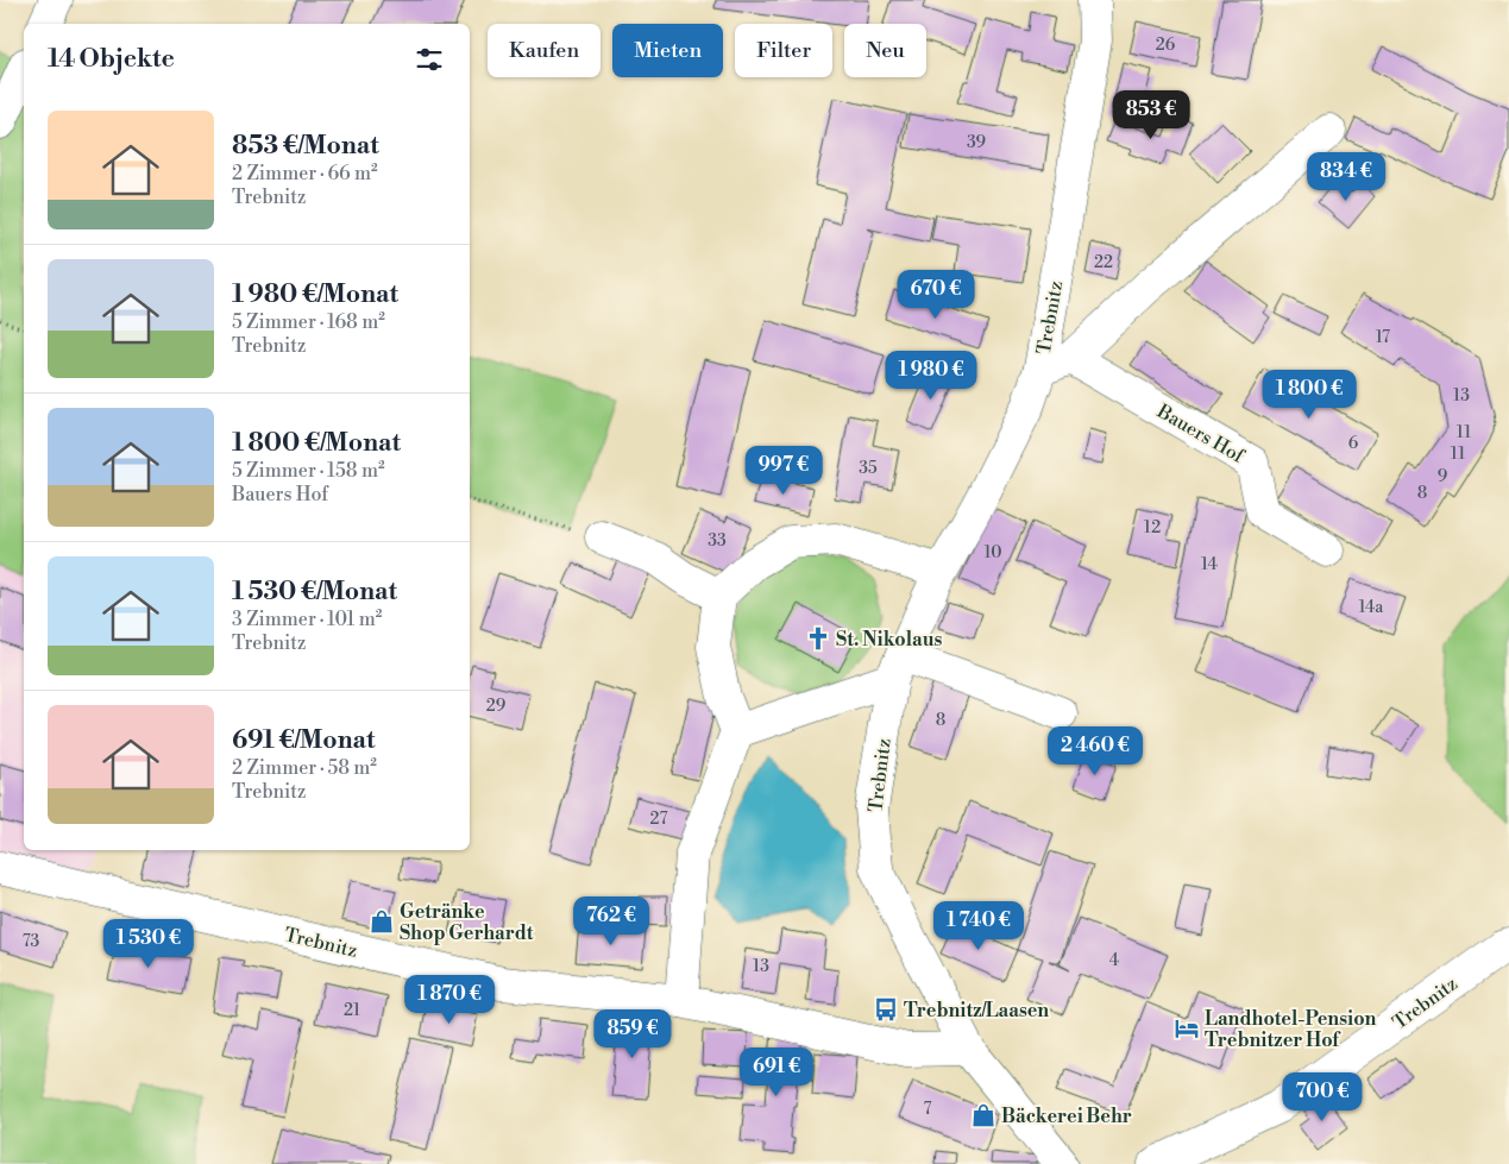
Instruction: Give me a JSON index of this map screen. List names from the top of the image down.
{
  "streets": {
    "street": ["Trebnitz", "Bauers Hof"]
  },
  "crossings": [
    ["Trebnitz", "Bauers Hof"]
  ],
  "places": {
    "church": ["St. Nikolaus"],
    "shop": ["Getränke Shop Gerhardt", "Bäckerei Behr"],
    "bus stop": ["Trebnitz/Laasen"],
    "hotel": ["Landhotel-Pension Trebnitzer Hof"]
  },
  "house_numbers": [
    "26",
    "39",
    "22",
    "17",
    "13",
    "11",
    "6",
    "11",
    "35",
    "9",
    "8",
    "12",
    "33",
    "10",
    "14",
    "14a",
    "29",
    "8",
    "27",
    "73",
    "4",
    "13",
    "21",
    "7"
  ],
  "page": {
    "chip": [
      "Kaufen",
      "Mieten",
      "Filter",
      "Neu"
    ],
    "heading": "14 Objekte",
    "price": [
      "853 €",
      "834 €",
      "670 €",
      "1 980 €",
      "1 800 €",
      "997 €",
      "2 460 €",
      "762 €",
      "1 740 €",
      "1 530 €",
      "1 870 €",
      "859 €",
      "691 €",
      "700 €"
    ],
    "list": [
      {
        "name": "853 €/Monat",
        "note": "2 Zimmer · 66 m² · Trebnitz"
      },
      {
        "name": "1 980 €/Monat",
        "note": "5 Zimmer · 168 m² · Trebnitz"
      },
      {
        "name": "1 800 €/Monat",
        "note": "5 Zimmer · 158 m² · Bauers Hof"
      },
      {
        "name": "1 530 €/Monat",
        "note": "3 Zimmer · 101 m² · Trebnitz"
      },
      {
        "name": "691 €/Monat",
        "note": "2 Zimmer · 58 m² · Trebnitz"
      }
    ]
  }
}
